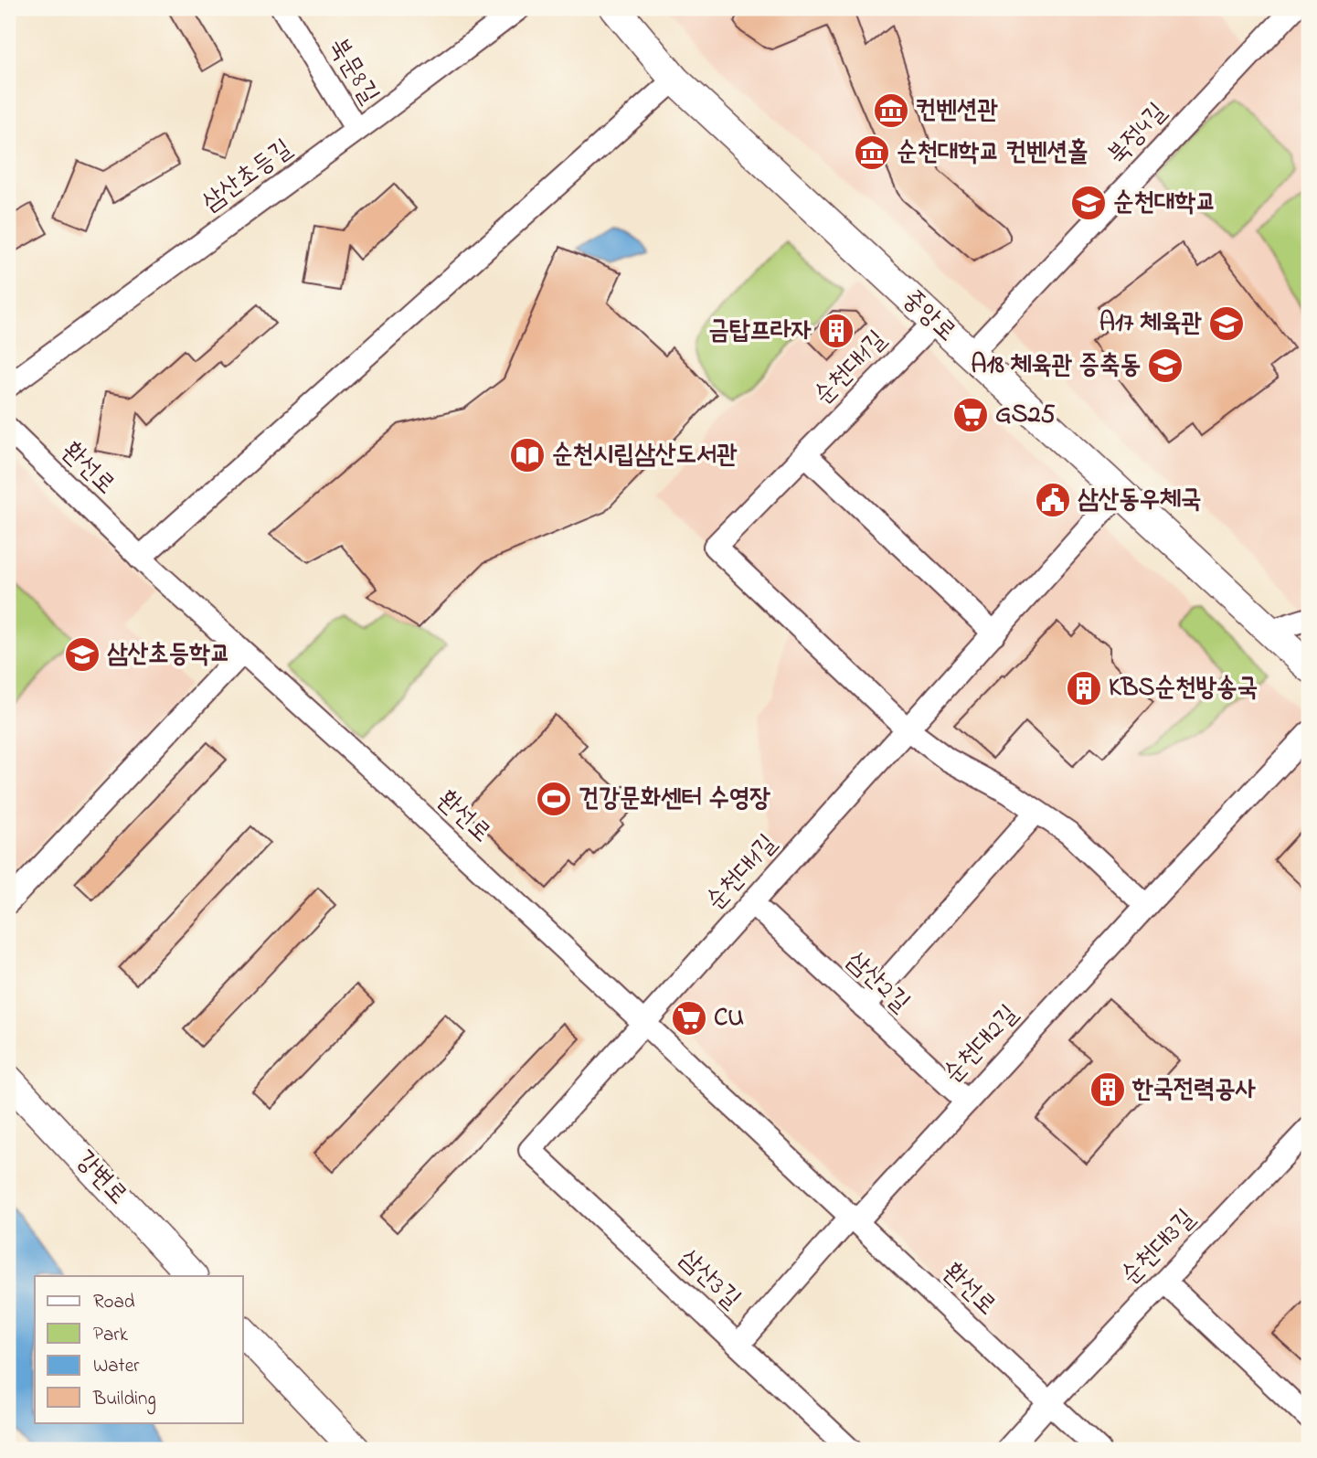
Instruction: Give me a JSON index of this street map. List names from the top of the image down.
{
  "streets": {
    "main road": ["중앙로", "강변로"],
    "street": [
      "북문8길",
      "북정4길",
      "삼산초등길",
      "순천대1길",
      "환선로",
      "삼산2길",
      "순천대2길",
      "순천대3길",
      "삼산3길"
    ]
  },
  "crossings": [
    ["북문8길", "삼산초등길"],
    ["북정4길", "중앙로"],
    ["중앙로", "순천대1길"],
    ["순천대1길", "환선로"],
    ["순천대1길", "삼산2길"],
    ["순천대1길", "삼산3길"],
    ["환선로", "순천대2길"],
    ["환선로", "순천대3길"],
    ["환선로", "삼산3길"],
    ["삼산2길", "순천대2길"]
  ],
  "places": {
    "museum": ["컨벤션관", "순천대학교 컨벤션홀"],
    "school or university": [
      "순천대학교",
      "A17 체육관",
      "A18 체육관 증축동",
      "삼산초등학교"
    ],
    "building": ["금탑프라자", "KBS순천방송국", "한국전력공사"],
    "supermarket": ["GS25", "CU"],
    "library": ["순천시립삼산도서관"],
    "public building": ["삼산동우체국"],
    "sports": ["건강문화센터 수영장"]
  },
  "legend": [
    "Road",
    "Park",
    "Water",
    "Building"
  ]
}
